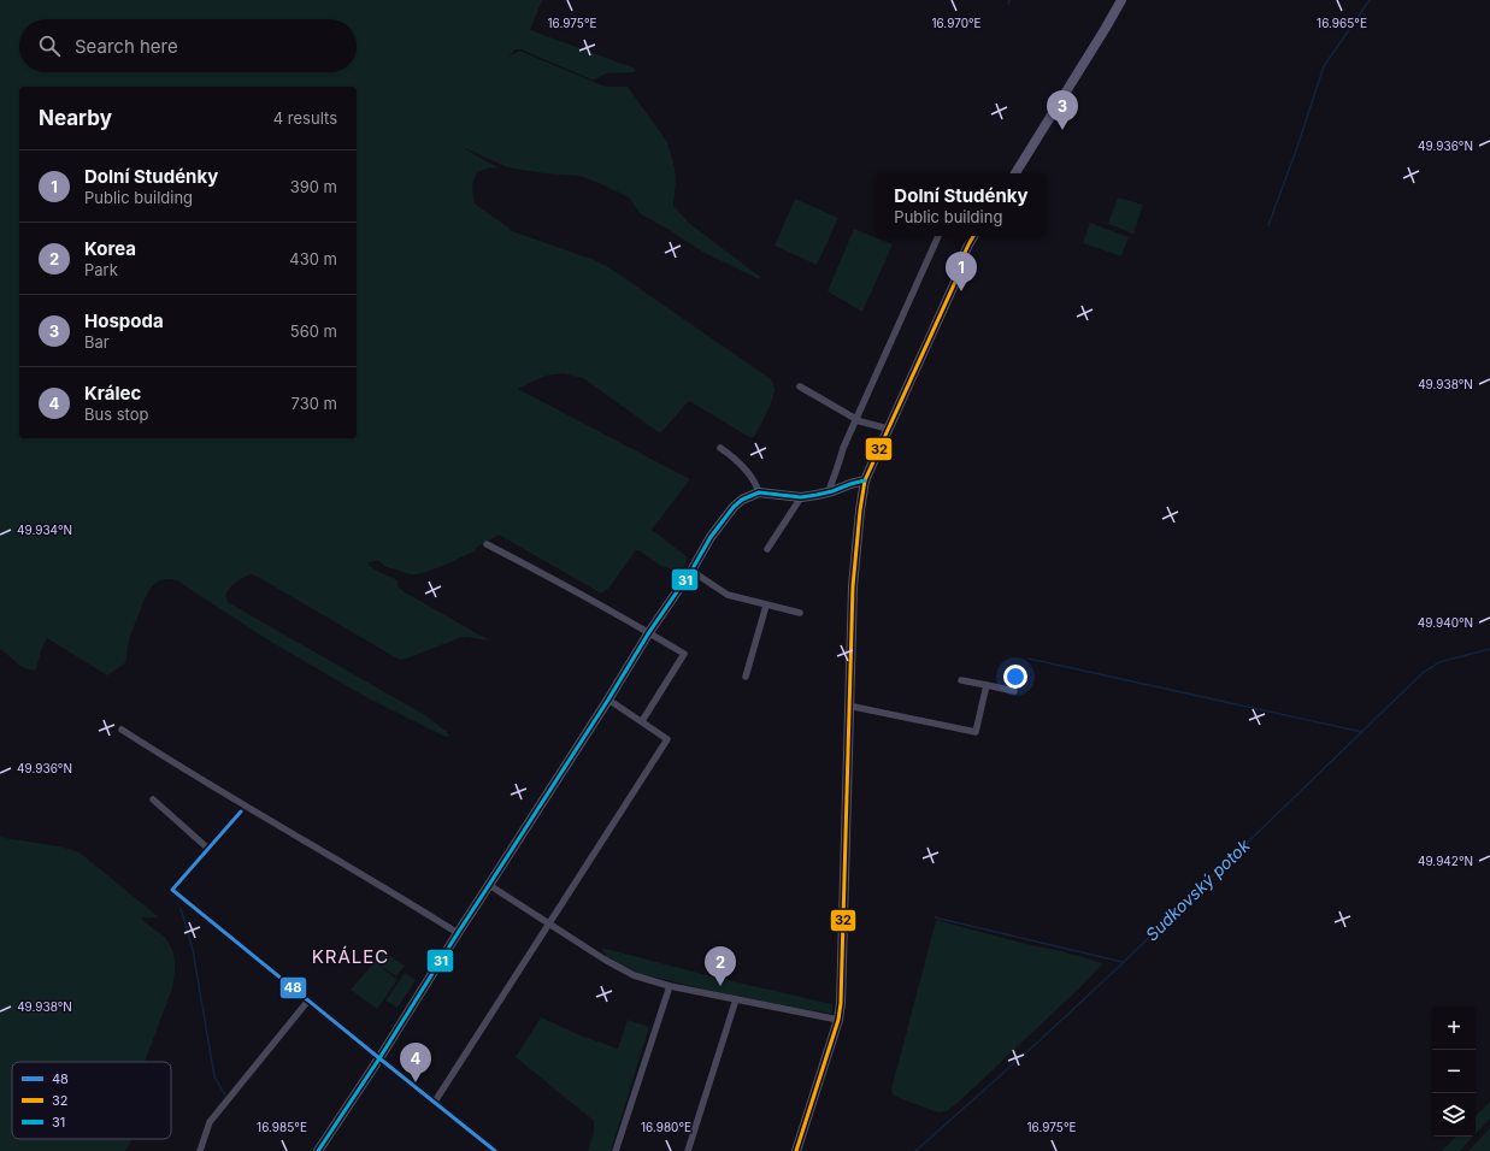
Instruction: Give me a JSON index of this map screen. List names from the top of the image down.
{
  "districts": ["KRÁLEC"],
  "water": ["Sudkovský potok"],
  "lines": ["transit line 32", "transit line 31", "transit line 48"],
  "legend": ["48", "32", "31"],
  "page": {
    "search": "Search here",
    "heading": ["Nearby", "4 results"],
    "pins": [
      "3",
      "1",
      "2",
      "4"
    ],
    "list": [
      {
        "mark": "1",
        "name": "Dolní Studénky",
        "note": "Public building",
        "value": "390 m"
      },
      {
        "mark": "2",
        "name": "Korea",
        "note": "Park",
        "value": "430 m"
      },
      {
        "mark": "3",
        "name": "Hospoda",
        "note": "Bar",
        "value": "560 m"
      },
      {
        "mark": "4",
        "name": "Králec",
        "note": "Bus stop",
        "value": "730 m"
      }
    ],
    "popup": ["Dolní Studénky", "Public building"],
    "map_buttons": ["+", "−"]
  },
  "coordinates": [
    "16.975°E",
    "16.970°E",
    "16.965°E",
    "49.936°N",
    "49.938°N",
    "49.934°N",
    "49.940°N",
    "49.942°N",
    "16.985°E",
    "16.980°E"
  ]
}
